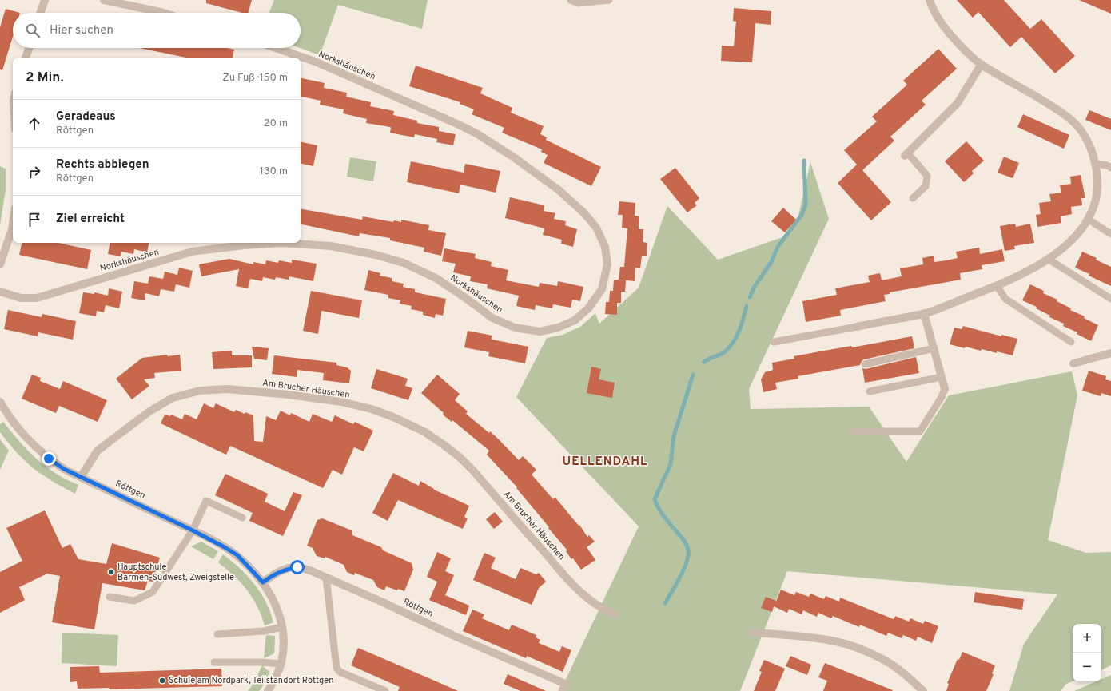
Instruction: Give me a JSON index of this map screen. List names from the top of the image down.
{
  "streets": {
    "street": ["Norkshäuschen", "Am Brucher Häuschen", "Röttgen"]
  },
  "crossings": [
    ["Am Brucher Häuschen", "Röttgen"]
  ],
  "districts": ["UELLENDAHL"],
  "places": ["Hauptschule Barmen-Südwest, Zweigstelle", "Schule am Nordpark, Teilstandort Röttgen"],
  "page": {
    "search": "Hier suchen",
    "heading": ["2 Min.", "Zu Fuß · 150 m"],
    "list": [
      ["Geradeaus", "Röttgen", "20 m"],
      ["Rechts abbiegen", "Röttgen", "130 m"],
      "Ziel erreicht"
    ],
    "map_buttons": ["+", "−"]
  }
}
